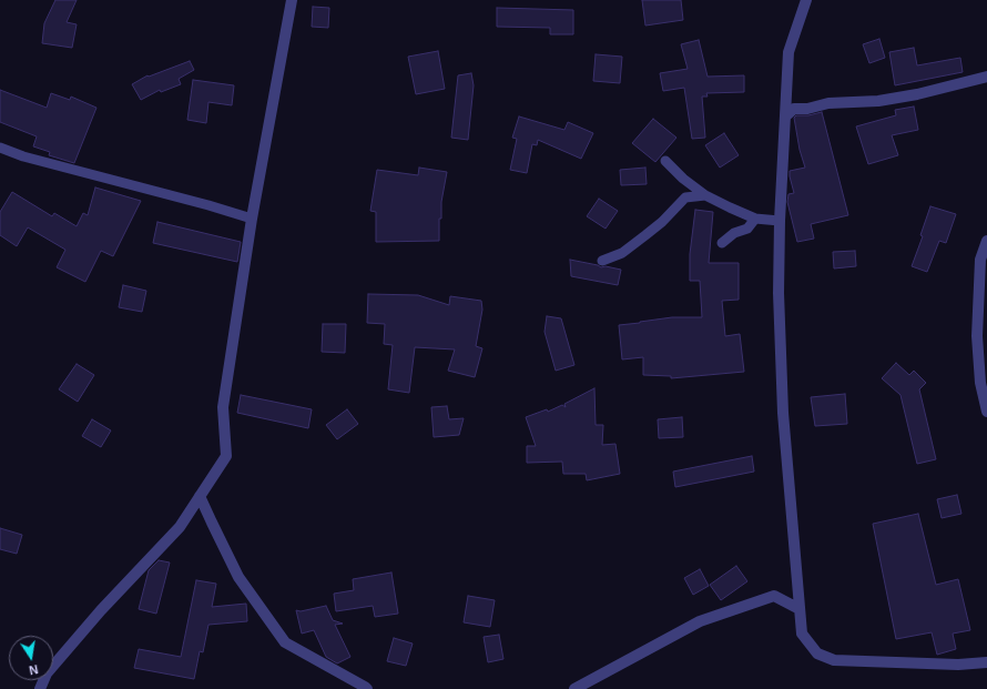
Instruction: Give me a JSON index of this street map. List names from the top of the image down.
{
  "north": "bottom"
}
